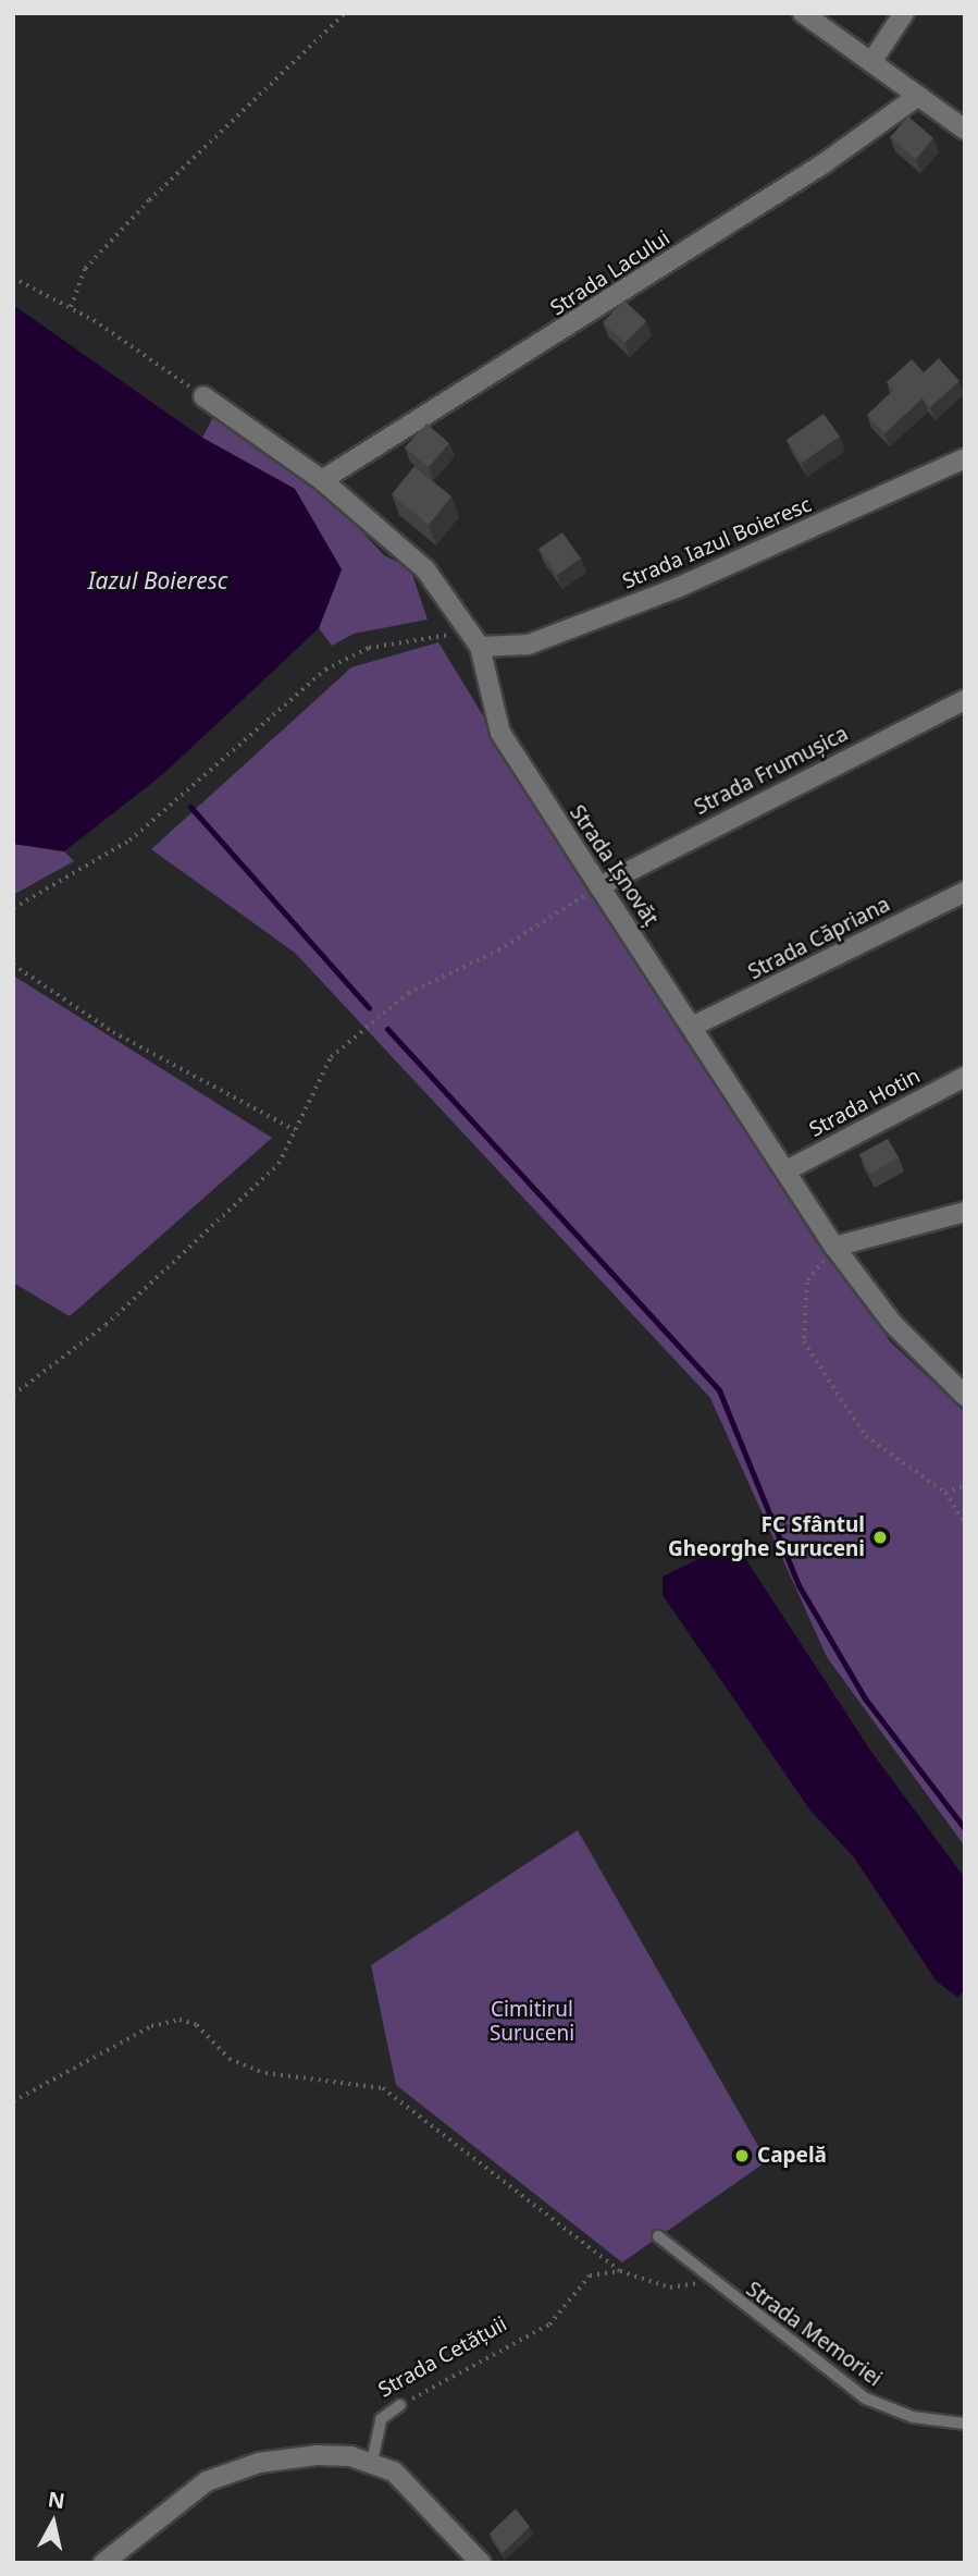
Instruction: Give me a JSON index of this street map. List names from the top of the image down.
{
  "streets": {
    "street": [
      "Strada Lacului",
      "Strada Iazul Boieresc",
      "Strada Frumușica",
      "Strada Ișnovăț",
      "Strada Căpriana",
      "Strada Hotin"
    ],
    "lane": ["Strada Memoriei", "Strada Cetățuii"]
  },
  "crossings": [
    ["Strada Lacului", "Strada Ișnovăț"],
    ["Strada Iazul Boieresc", "Strada Ișnovăț"],
    ["Strada Frumușica", "Strada Ișnovăț"],
    ["Strada Ișnovăț", "Strada Căpriana"],
    ["Strada Ișnovăț", "Strada Hotin"]
  ],
  "water": ["Iazul Boieresc"],
  "parks": ["Cimitirul Suruceni"],
  "places": ["FC Sfântul Gheorghe Suruceni", "Capelă"],
  "north": "top"
}
